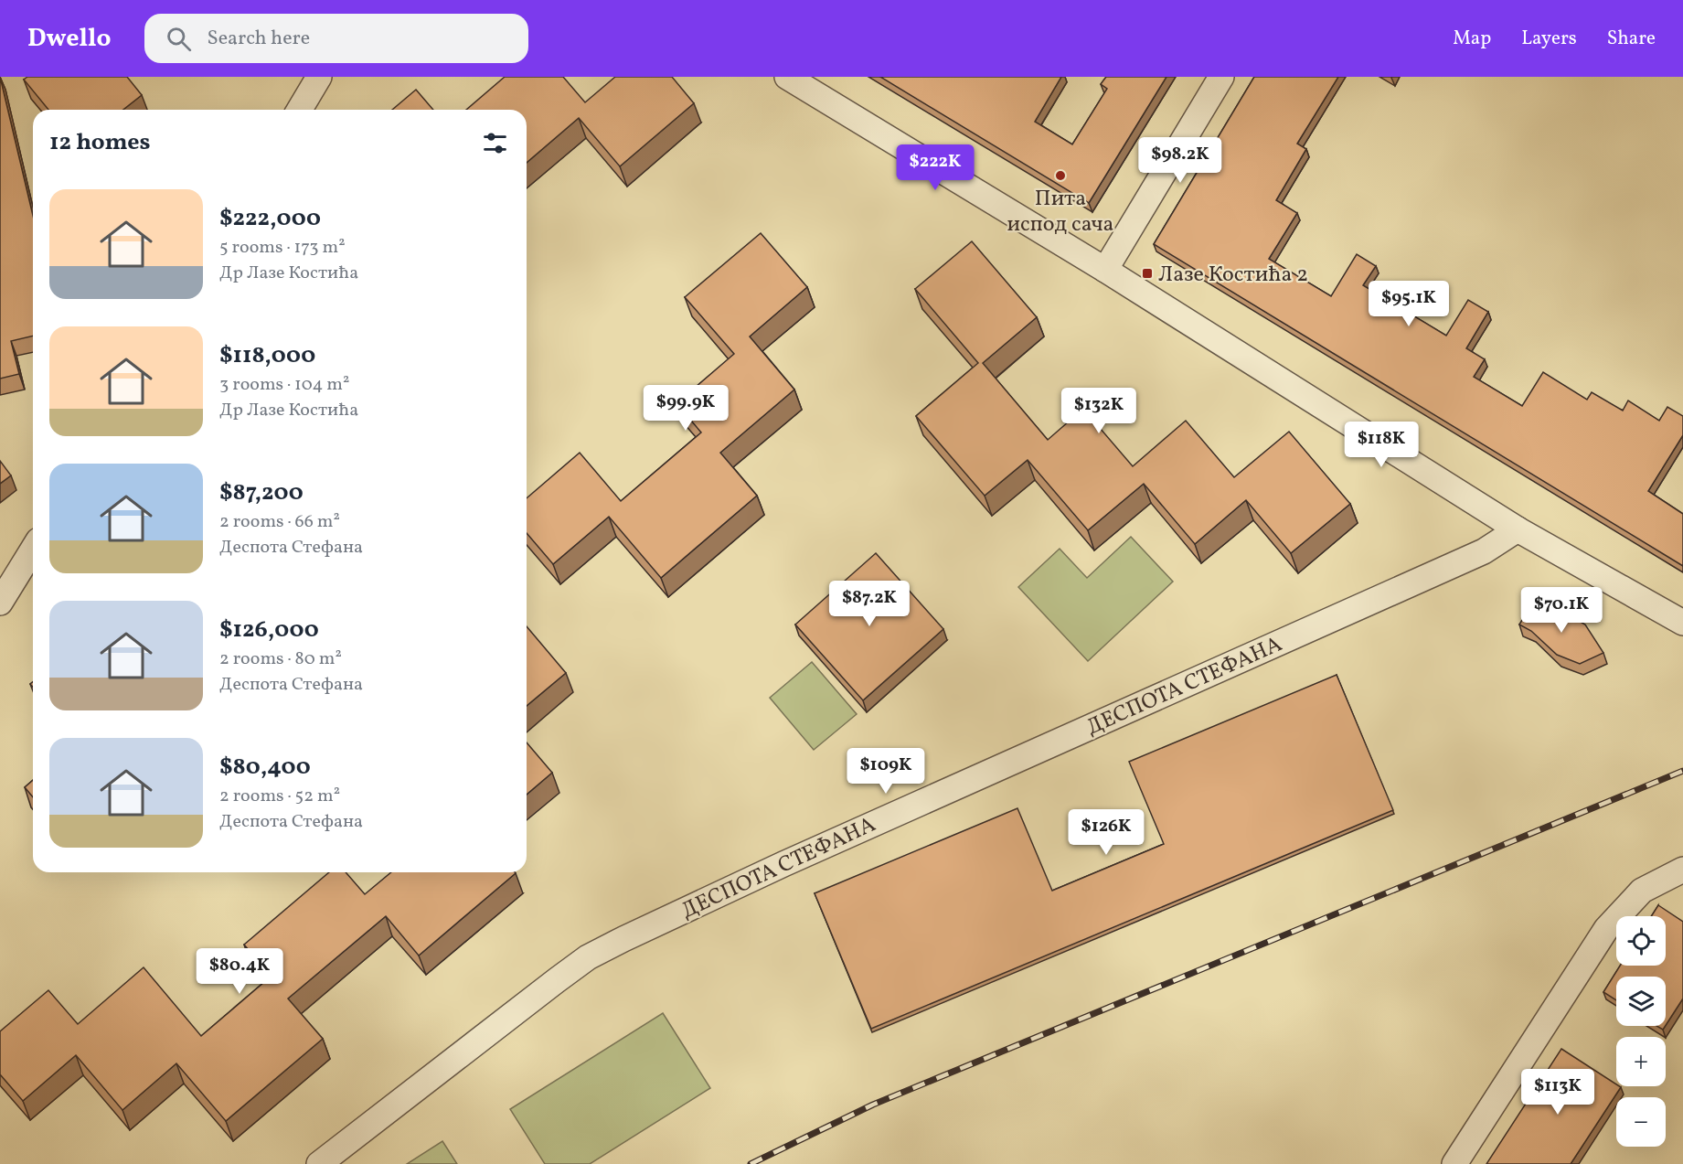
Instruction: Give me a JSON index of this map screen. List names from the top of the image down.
{
  "streets": {
    "street": ["ДЕСПОТА СТЕФАНА"]
  },
  "places": {
    "other": ["Пита испод сача"],
    "transit": ["Лазе Костића 2"]
  },
  "page": {
    "header": "Dwello",
    "search": "Search here",
    "nav": ["Map", "Layers", "Share"],
    "heading": "12 homes",
    "price": [
      "$98.2K",
      "$222K",
      "$95.1K",
      "$99.9K",
      "$132K",
      "$118K",
      "$87.2K",
      "$70.1K",
      "$109K",
      "$126K",
      "$80.4K",
      "$113K"
    ],
    "list": [
      {
        "name": "$222,000",
        "note": "5 rooms · 173 m² · Др Лазе Костића"
      },
      {
        "name": "$118,000",
        "note": "3 rooms · 104 m² · Др Лазе Костића"
      },
      {
        "name": "$87,200",
        "note": "2 rooms · 66 m² · Деспота Стефана"
      },
      {
        "name": "$126,000",
        "note": "2 rooms · 80 m² · Деспота Стефана"
      },
      {
        "name": "$80,400",
        "note": "2 rooms · 52 m² · Деспота Стефана"
      }
    ],
    "map_buttons": ["+", "−"]
  }
}
